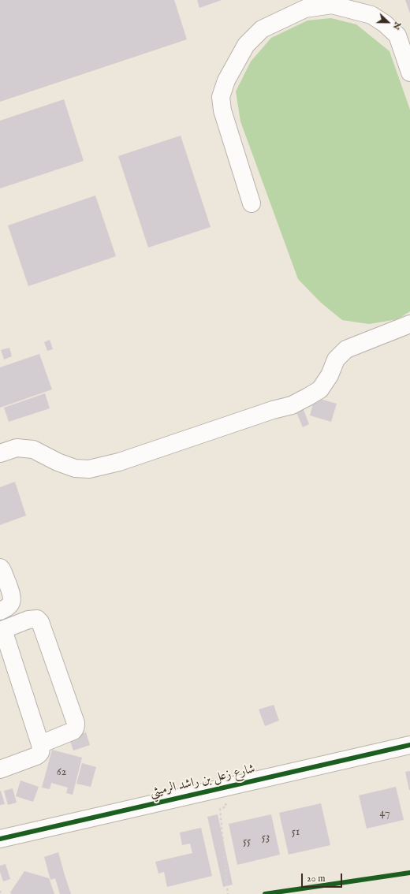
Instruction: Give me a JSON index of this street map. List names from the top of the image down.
{
  "streets": {
    "street": ["شارع زعل بن راشد الرميثي"]
  },
  "house_numbers": [
    "62",
    "47",
    "51",
    "53",
    "55"
  ],
  "scale_bar": "20 m",
  "north": "right"
}
